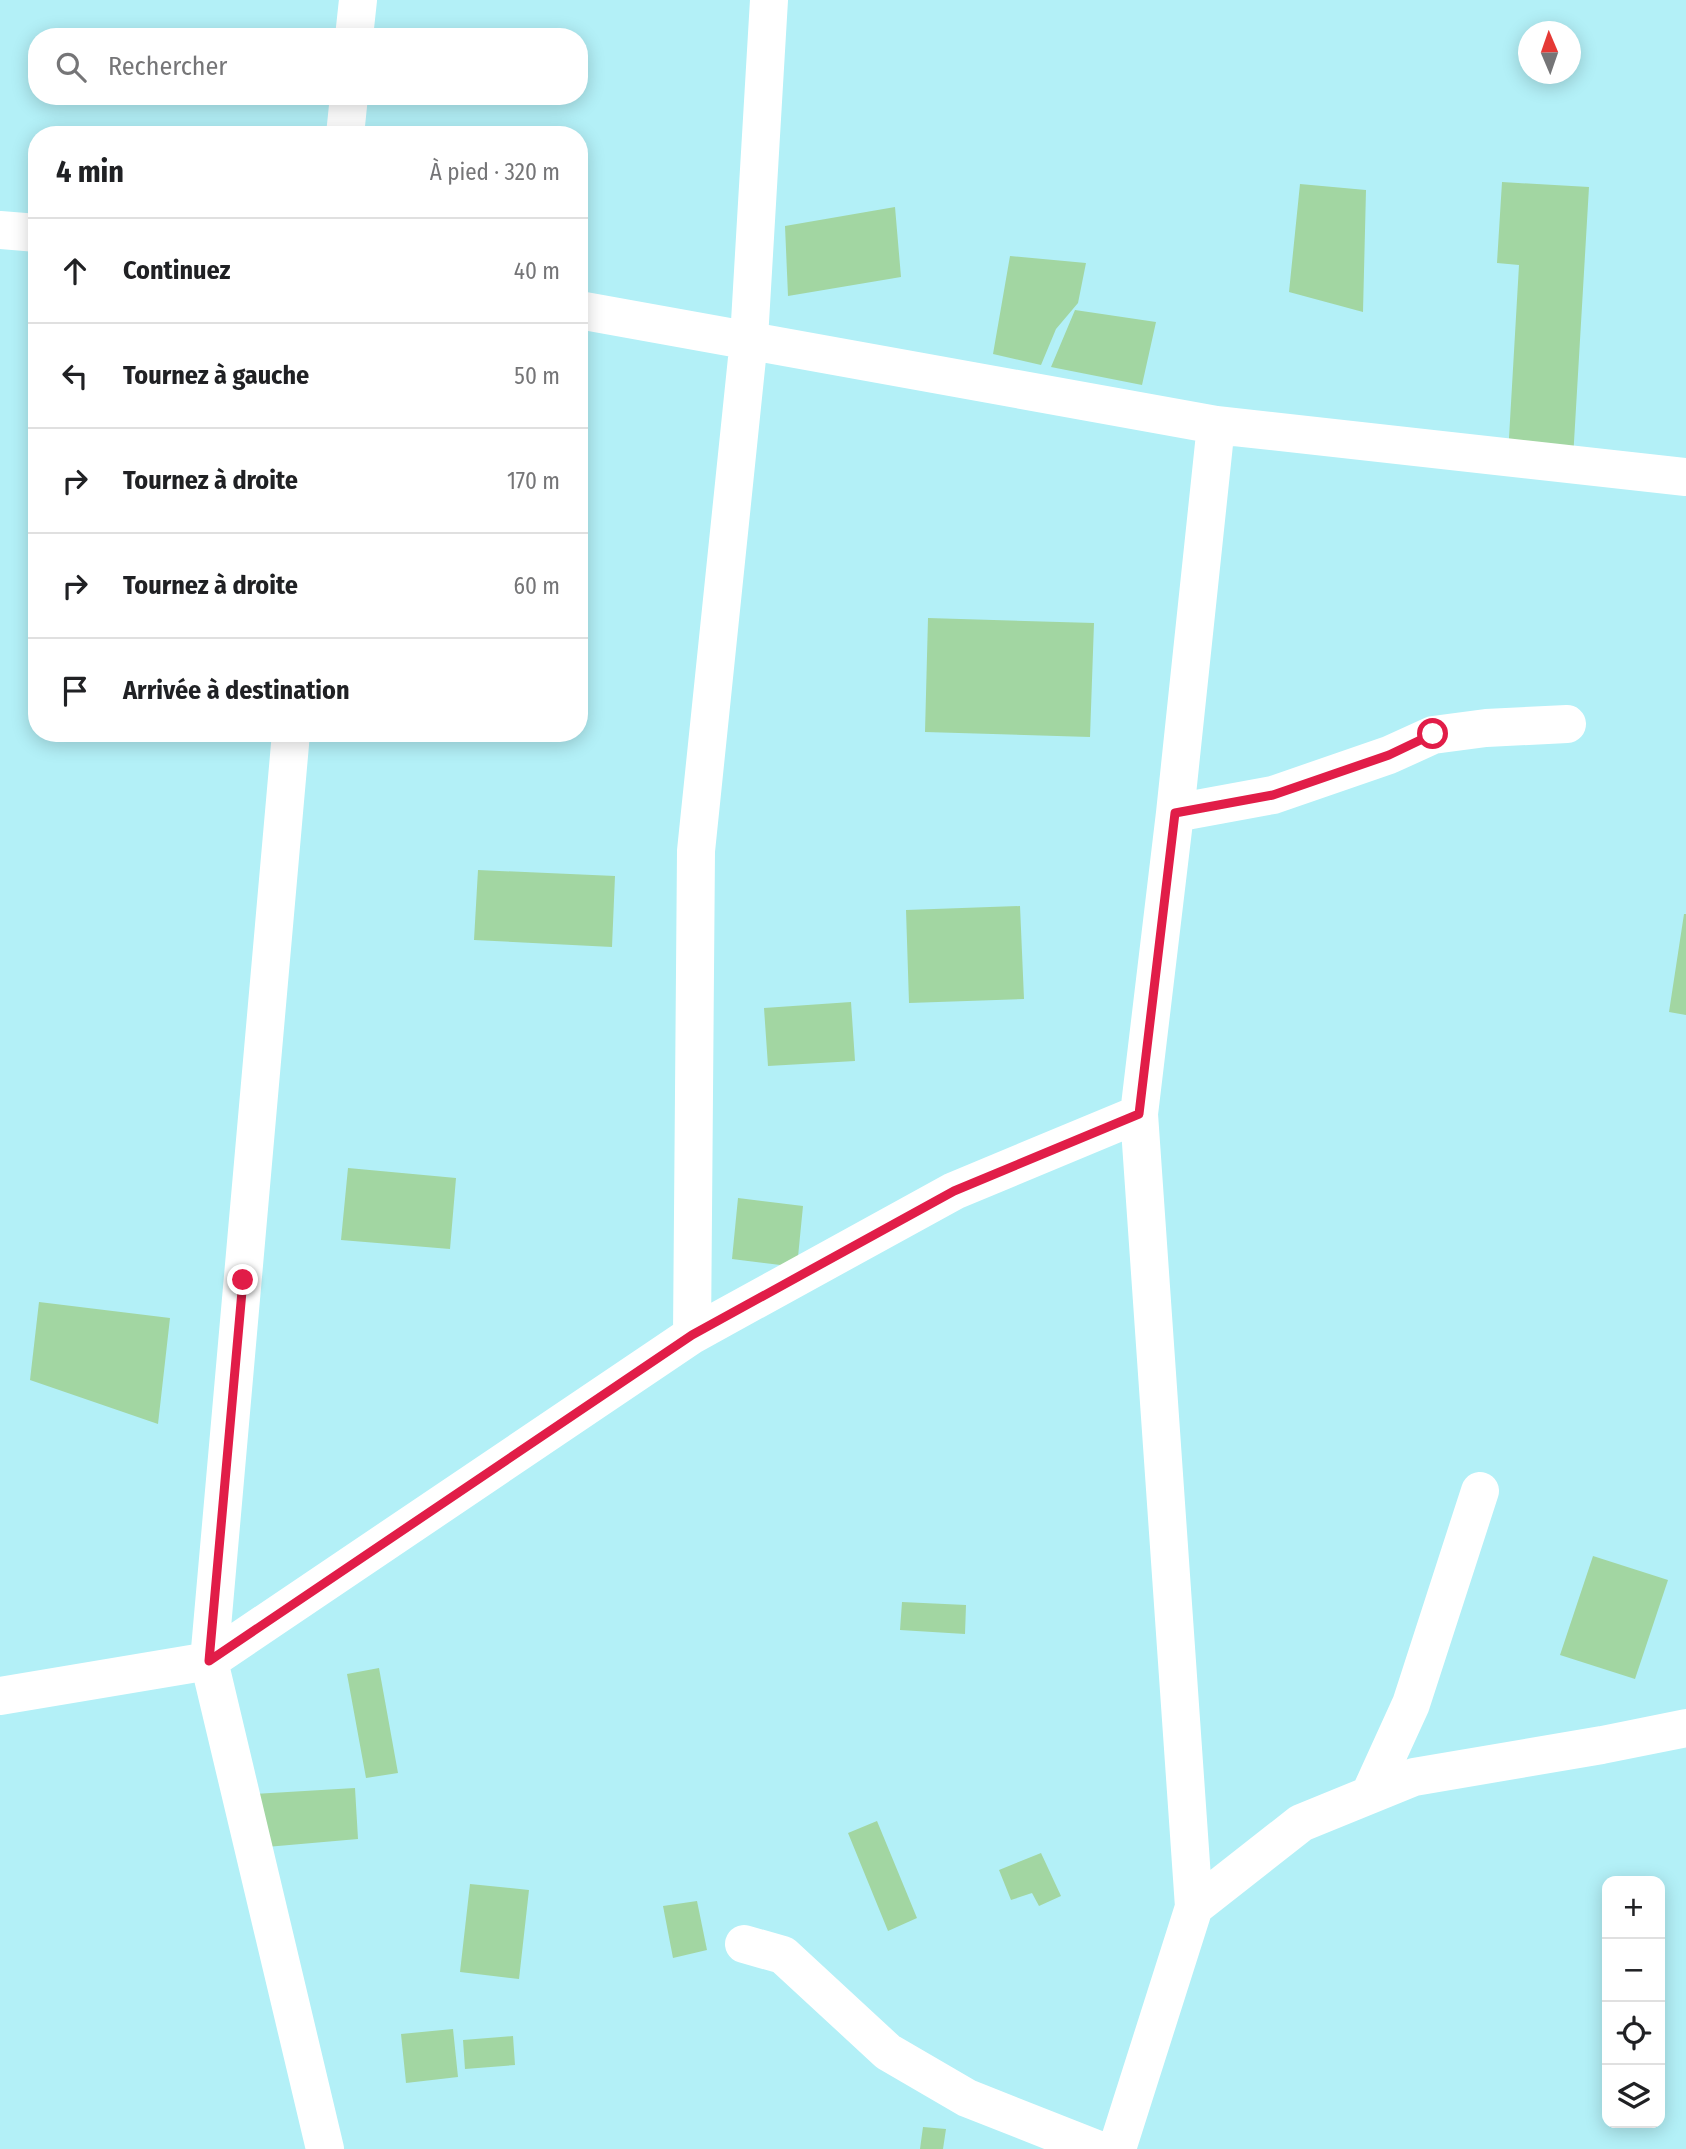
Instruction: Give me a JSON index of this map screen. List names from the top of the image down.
{
  "north": "top",
  "page": {
    "search": "Rechercher",
    "heading": ["4 min", "À pied · 320 m"],
    "list": [
      ["Continuez", "40 m"],
      ["Tournez à gauche", "50 m"],
      ["Tournez à droite", "170 m"],
      ["Tournez à droite", "60 m"],
      "Arrivée à destination"
    ],
    "map_buttons": ["+", "−"]
  }
}
